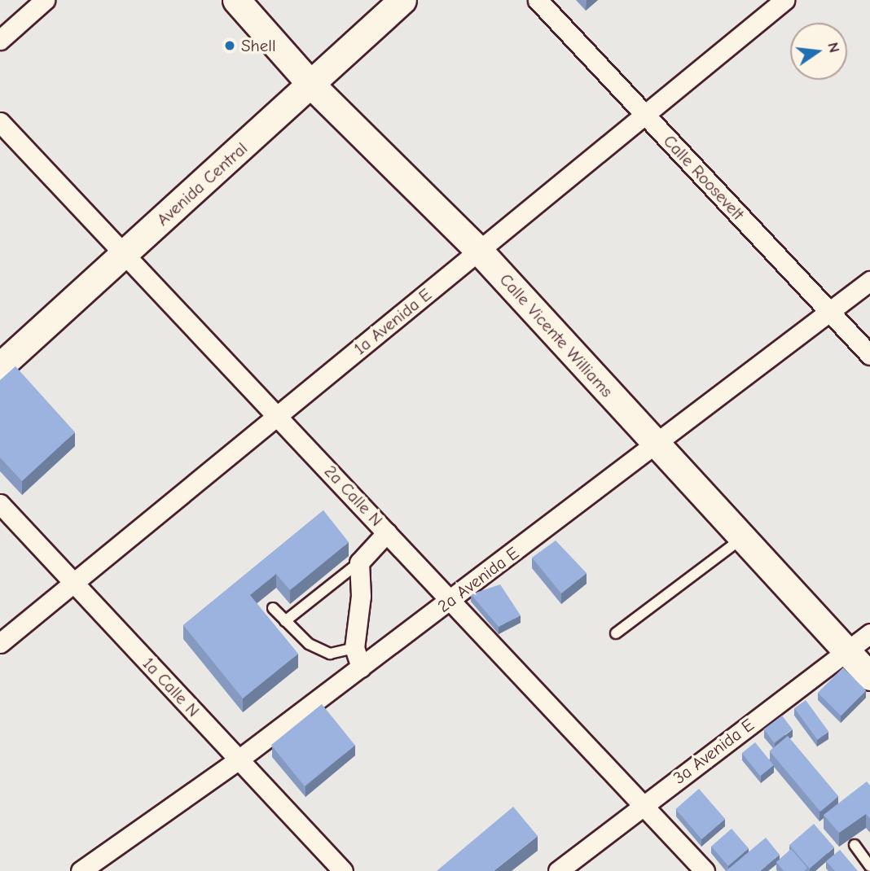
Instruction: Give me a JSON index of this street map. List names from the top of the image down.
{
  "streets": {
    "main road": ["Avenida Central", "Calle Vicente Williams"],
    "street": [
      "Calle Roosevelt",
      "1a Avenida E",
      "2a Calle N",
      "2a Avenida E",
      "1a Calle N",
      "3a Avenida E"
    ]
  },
  "crossings": [
    ["Calle Roosevelt", "1a Avenida E"],
    ["Calle Roosevelt", "2a Avenida E"],
    ["Avenida Central", "Calle Vicente Williams"],
    ["Avenida Central", "2a Calle N"],
    ["1a Avenida E", "Calle Vicente Williams"],
    ["1a Avenida E", "2a Calle N"],
    ["1a Avenida E", "1a Calle N"],
    ["Calle Vicente Williams", "2a Avenida E"],
    ["Calle Vicente Williams", "3a Avenida E"],
    ["2a Calle N", "2a Avenida E"],
    ["2a Calle N", "3a Avenida E"],
    ["2a Avenida E", "1a Calle N"]
  ],
  "places": ["Shell"],
  "north": "right"
}
